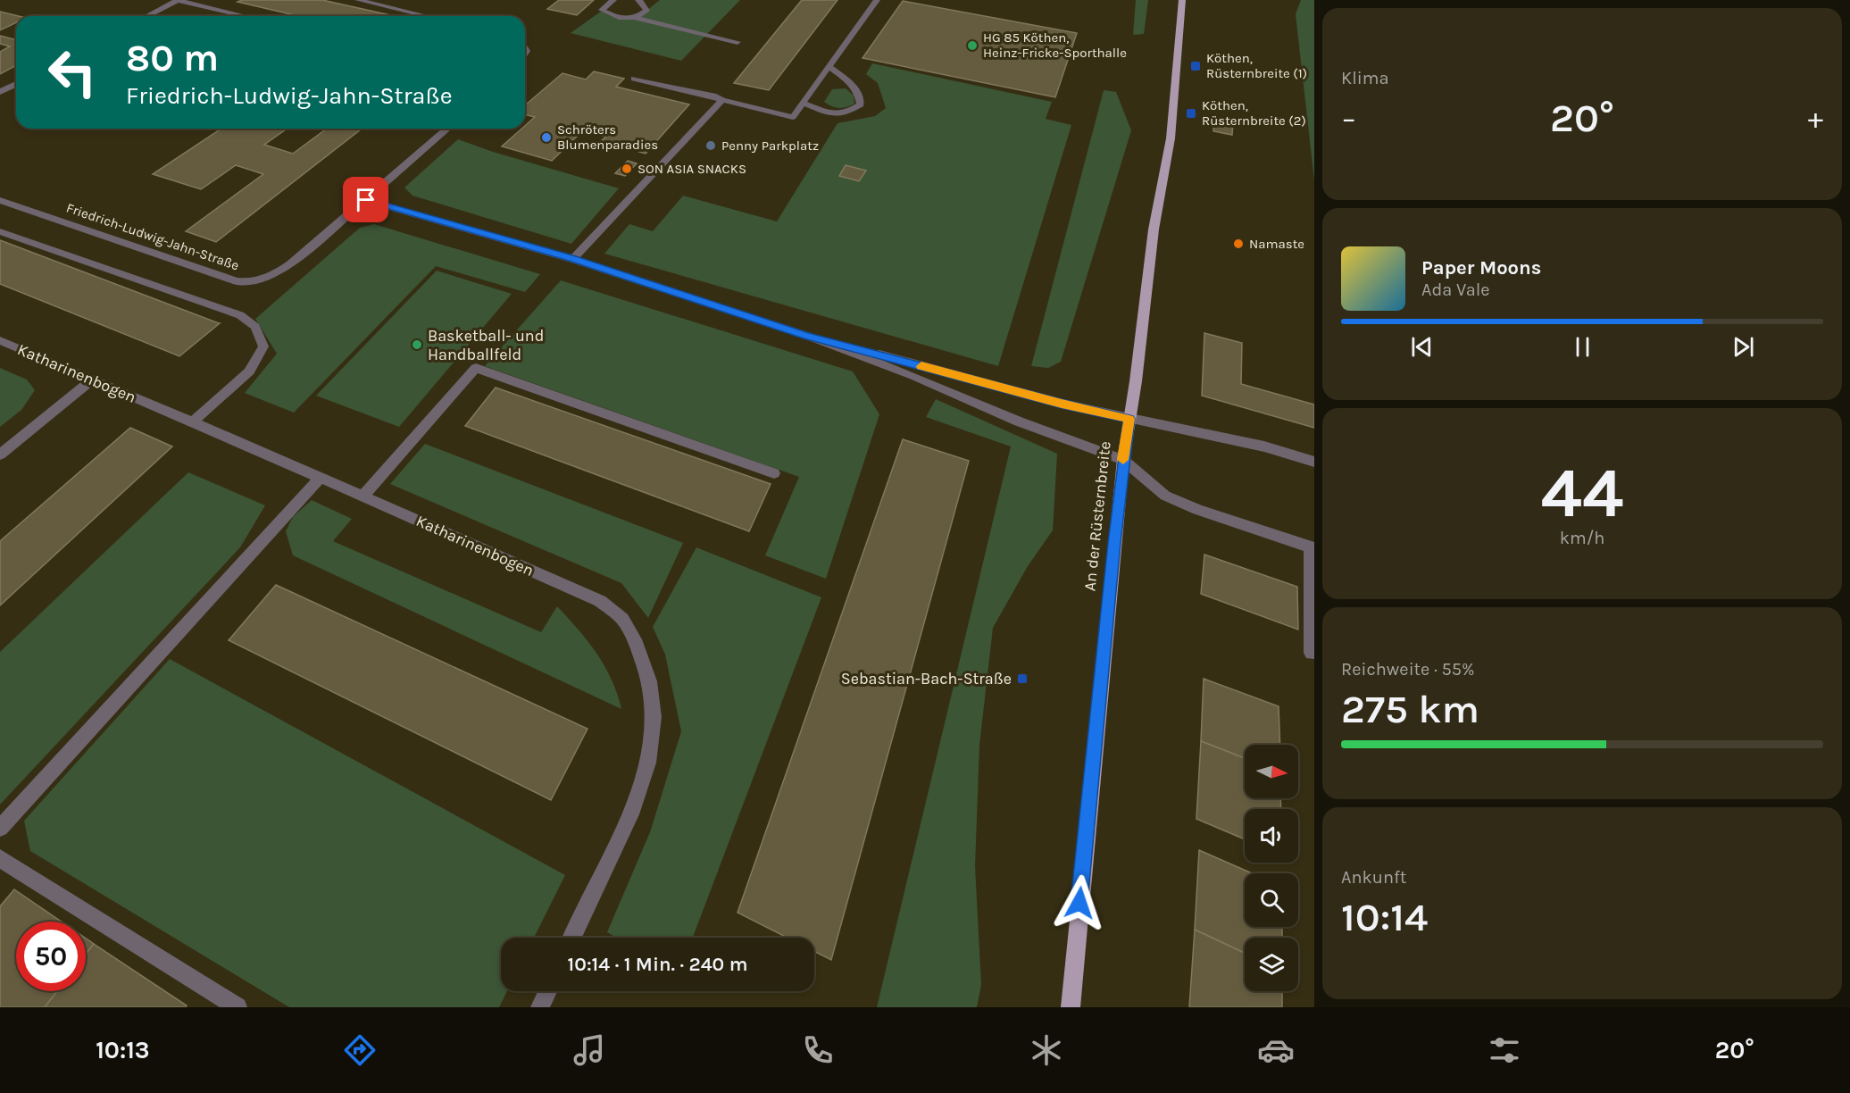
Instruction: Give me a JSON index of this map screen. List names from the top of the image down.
{
  "streets": {
    "main road": ["An der Rüsternbreite"],
    "street": ["Friedrich-Ludwig-Jahn-Straße", "Katharinenbogen"]
  },
  "places": {
    "other": [
      "HG 85 Köthen, Heinz-Fricke-Sporthalle",
      "Schröters Blumenparadies",
      "Penny Parkplatz",
      "SON ASIA SNACKS",
      "Namaste",
      "Basketball- und Handballfeld"
    ],
    "transit": ["Köthen, Rüsternbreite (1)", "Köthen, Rüsternbreite (2)", "Sebastian-Bach-Straße"]
  },
  "north": "right",
  "page": {
    "tile": [
      "Klima",
      ["44", "km/h"],
      ["Reichweite · 55%", "275 km"],
      ["Ankunft", "10:14"]
    ],
    "turn": ["80 m", "Friedrich-Ludwig-Jahn-Straße"],
    "heat": ["−", "20°", "+"],
    "song": ["Paper Moons", "Ada Vale"],
    "limit": "50",
    "trip": "10:14 · 1 Min. · 240 m",
    "tabs": ["10:13", "20°"]
  }
}
